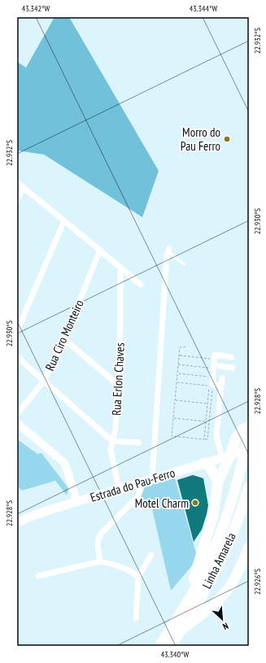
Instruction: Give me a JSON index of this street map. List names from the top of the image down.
{
  "streets": {
    "highway": ["Linha Amarela"],
    "main road": ["Estrada do Pau-Ferro"],
    "street": ["Rua Ciro Monteiro", "Rua Erlon Chaves"]
  },
  "crossings": [
    ["Rua Erlon Chaves", "Estrada do Pau-Ferro"]
  ],
  "places": ["Morro do Pau Ferro", "Motel Charm"],
  "north": "bottom right",
  "coordinates": [
    "43.342°W",
    "43.344°W",
    "22.932°S",
    "22.930°S",
    "22.928°S",
    "22.926°S",
    "43.340°W"
  ]
}
